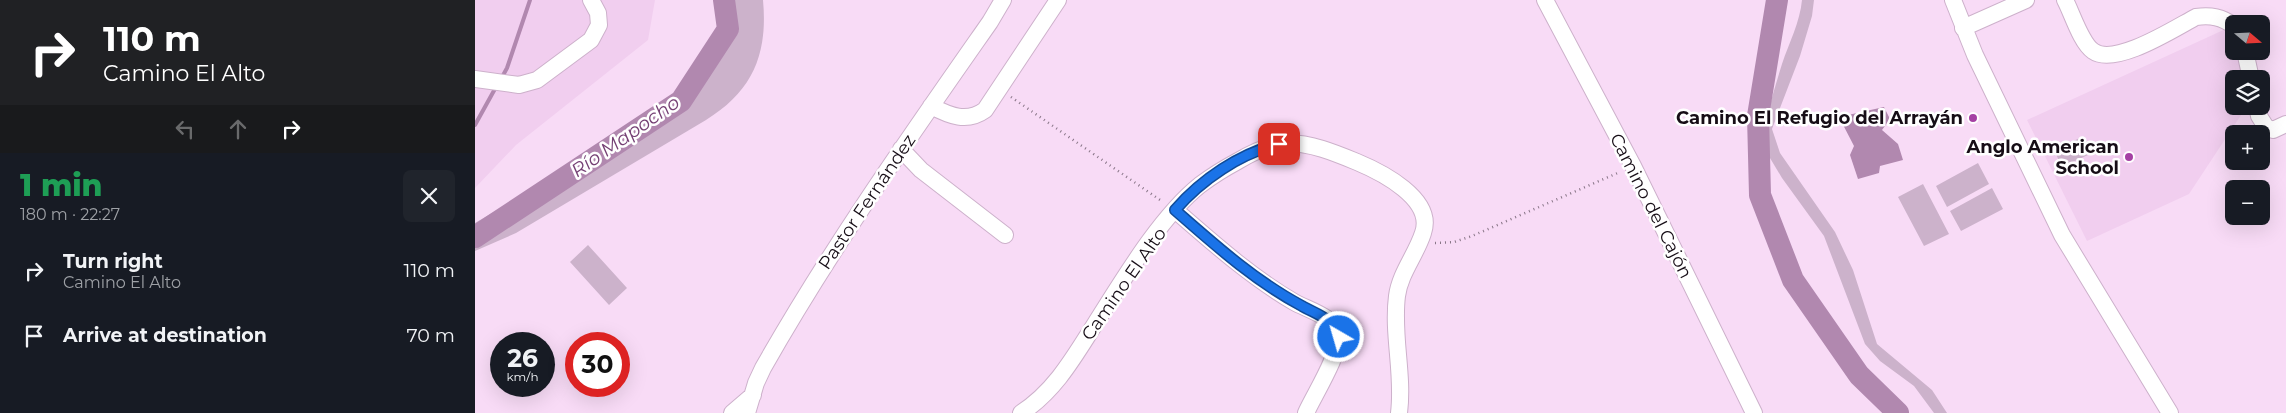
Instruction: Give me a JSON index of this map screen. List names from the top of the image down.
{
  "streets": {
    "street": ["Pastor Fernández", "Camino del Cajón", "Camino El Alto"]
  },
  "water": ["Río Mapocho"],
  "places": ["Camino El Refugio del Arrayán", "Anglo American School"],
  "north": "right",
  "page": {
    "turn": ["110 m", "Camino El Alto"],
    "map_buttons": ["+", "−"],
    "heading": ["1 min", "180 m · 22:27"],
    "list": [
      {
        "name": "Turn right",
        "note": "Camino El Alto",
        "value": "110 m"
      },
      {
        "name": "Arrive at destination",
        "value": "70 m"
      }
    ],
    "speed": "26 km/h",
    "limit": "30"
  }
}
